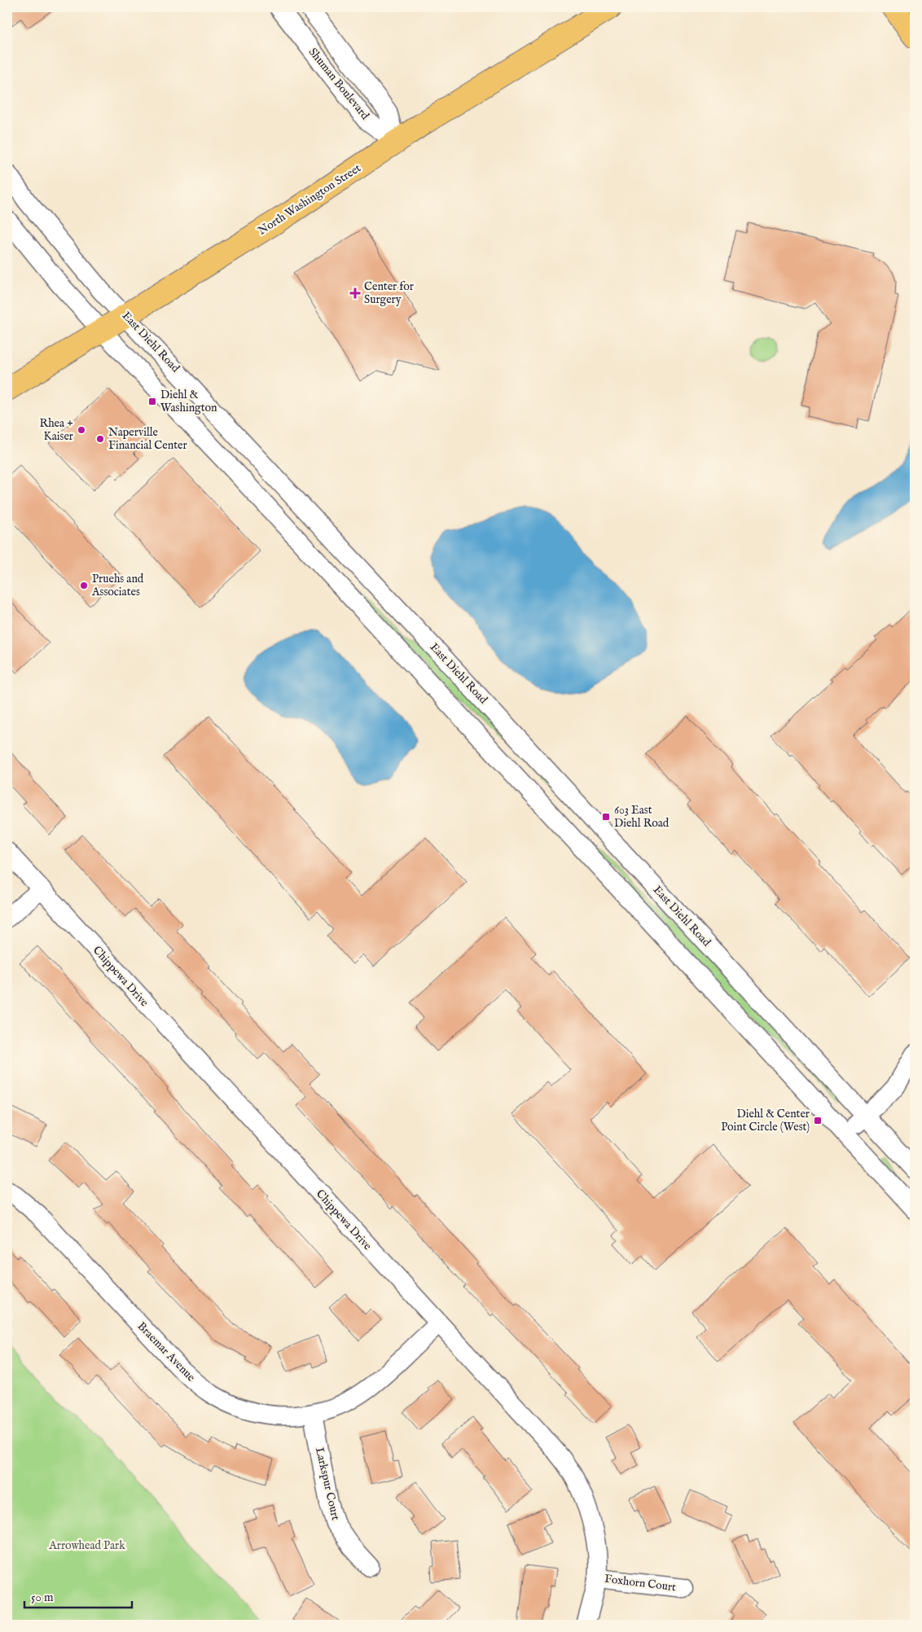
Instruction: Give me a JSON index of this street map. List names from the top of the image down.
{
  "streets": {
    "main road": ["North Washington Street"],
    "street": [
      "Shuman Boulevard",
      "East Diehl Road",
      "Chippewa Drive",
      "Braemar Avenue",
      "Larkspur Court",
      "Foxhorn Court"
    ]
  },
  "crossings": [
    ["Shuman Boulevard", "North Washington Street"],
    ["North Washington Street", "East Diehl Road"],
    ["Chippewa Drive", "Braemar Avenue"],
    ["Chippewa Drive", "Foxhorn Court"],
    ["Braemar Avenue", "Larkspur Court"]
  ],
  "parks": ["Arrowhead Park"],
  "places": {
    "health": ["Center for Surgery"],
    "transit": ["Diehl & Washington", "603 East Diehl Road", "Diehl & Center Point Circle (West)"],
    "other": ["Rhea + Kaiser", "Naperville Financial Center", "Pruehs and Associates"]
  },
  "scale_bar": "50 m"
}
